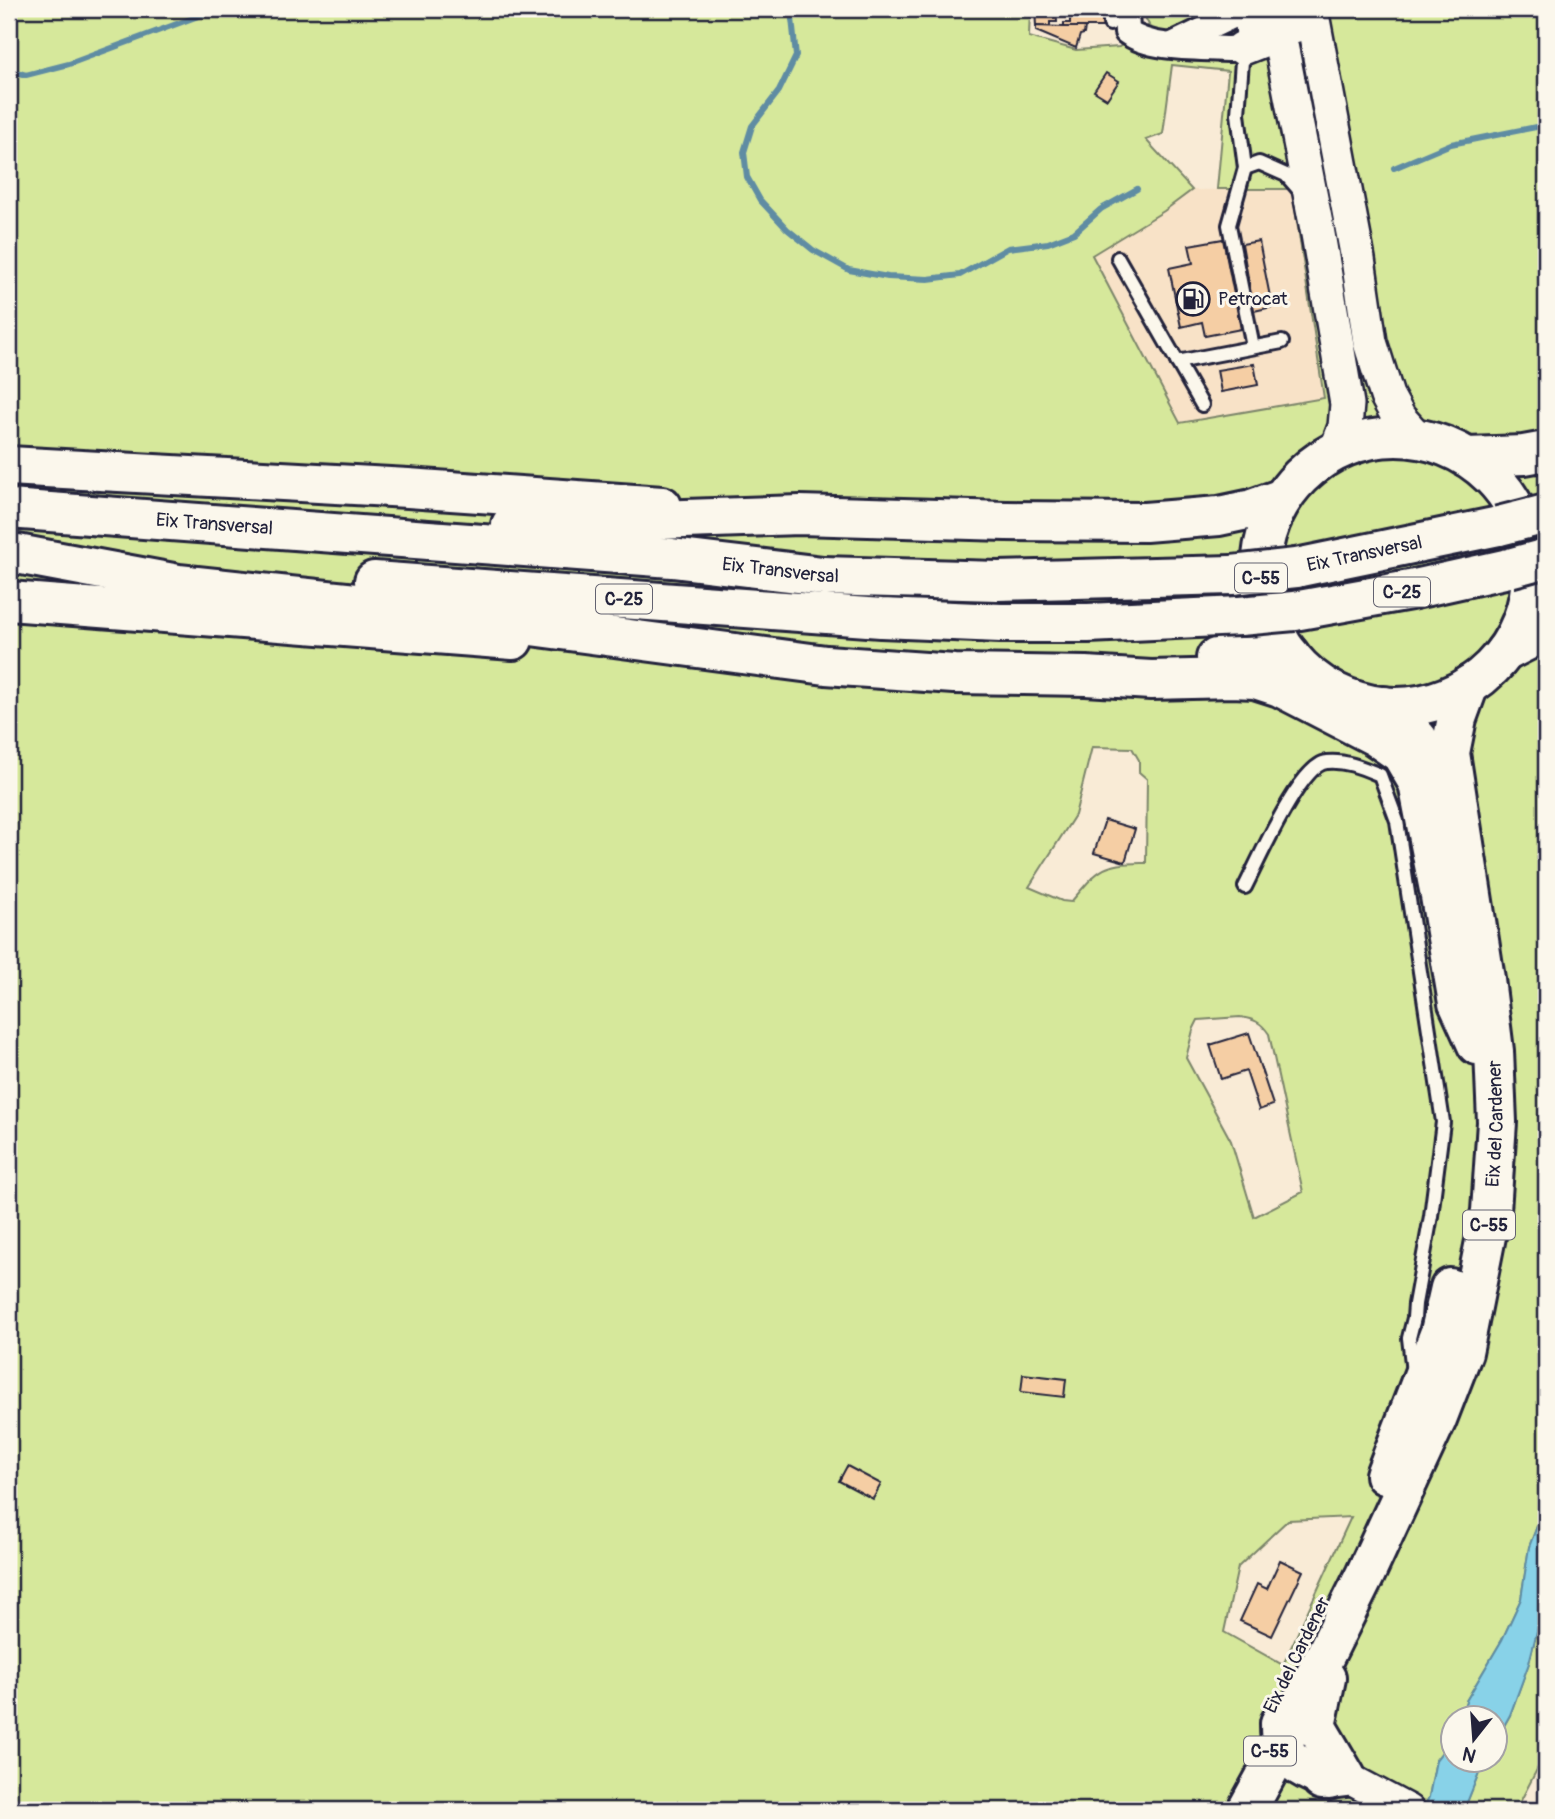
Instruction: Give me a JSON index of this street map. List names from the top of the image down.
{
  "streets": {
    "main road": [
      "Eix Transversal",
      "C-55",
      "C-25",
      "Eix del Cardener"
    ]
  },
  "crossings": [
    ["C-55", "Eix del Cardener"]
  ],
  "places": {
    "fuel station": ["Petrocat"]
  },
  "north": "bottom"
}
